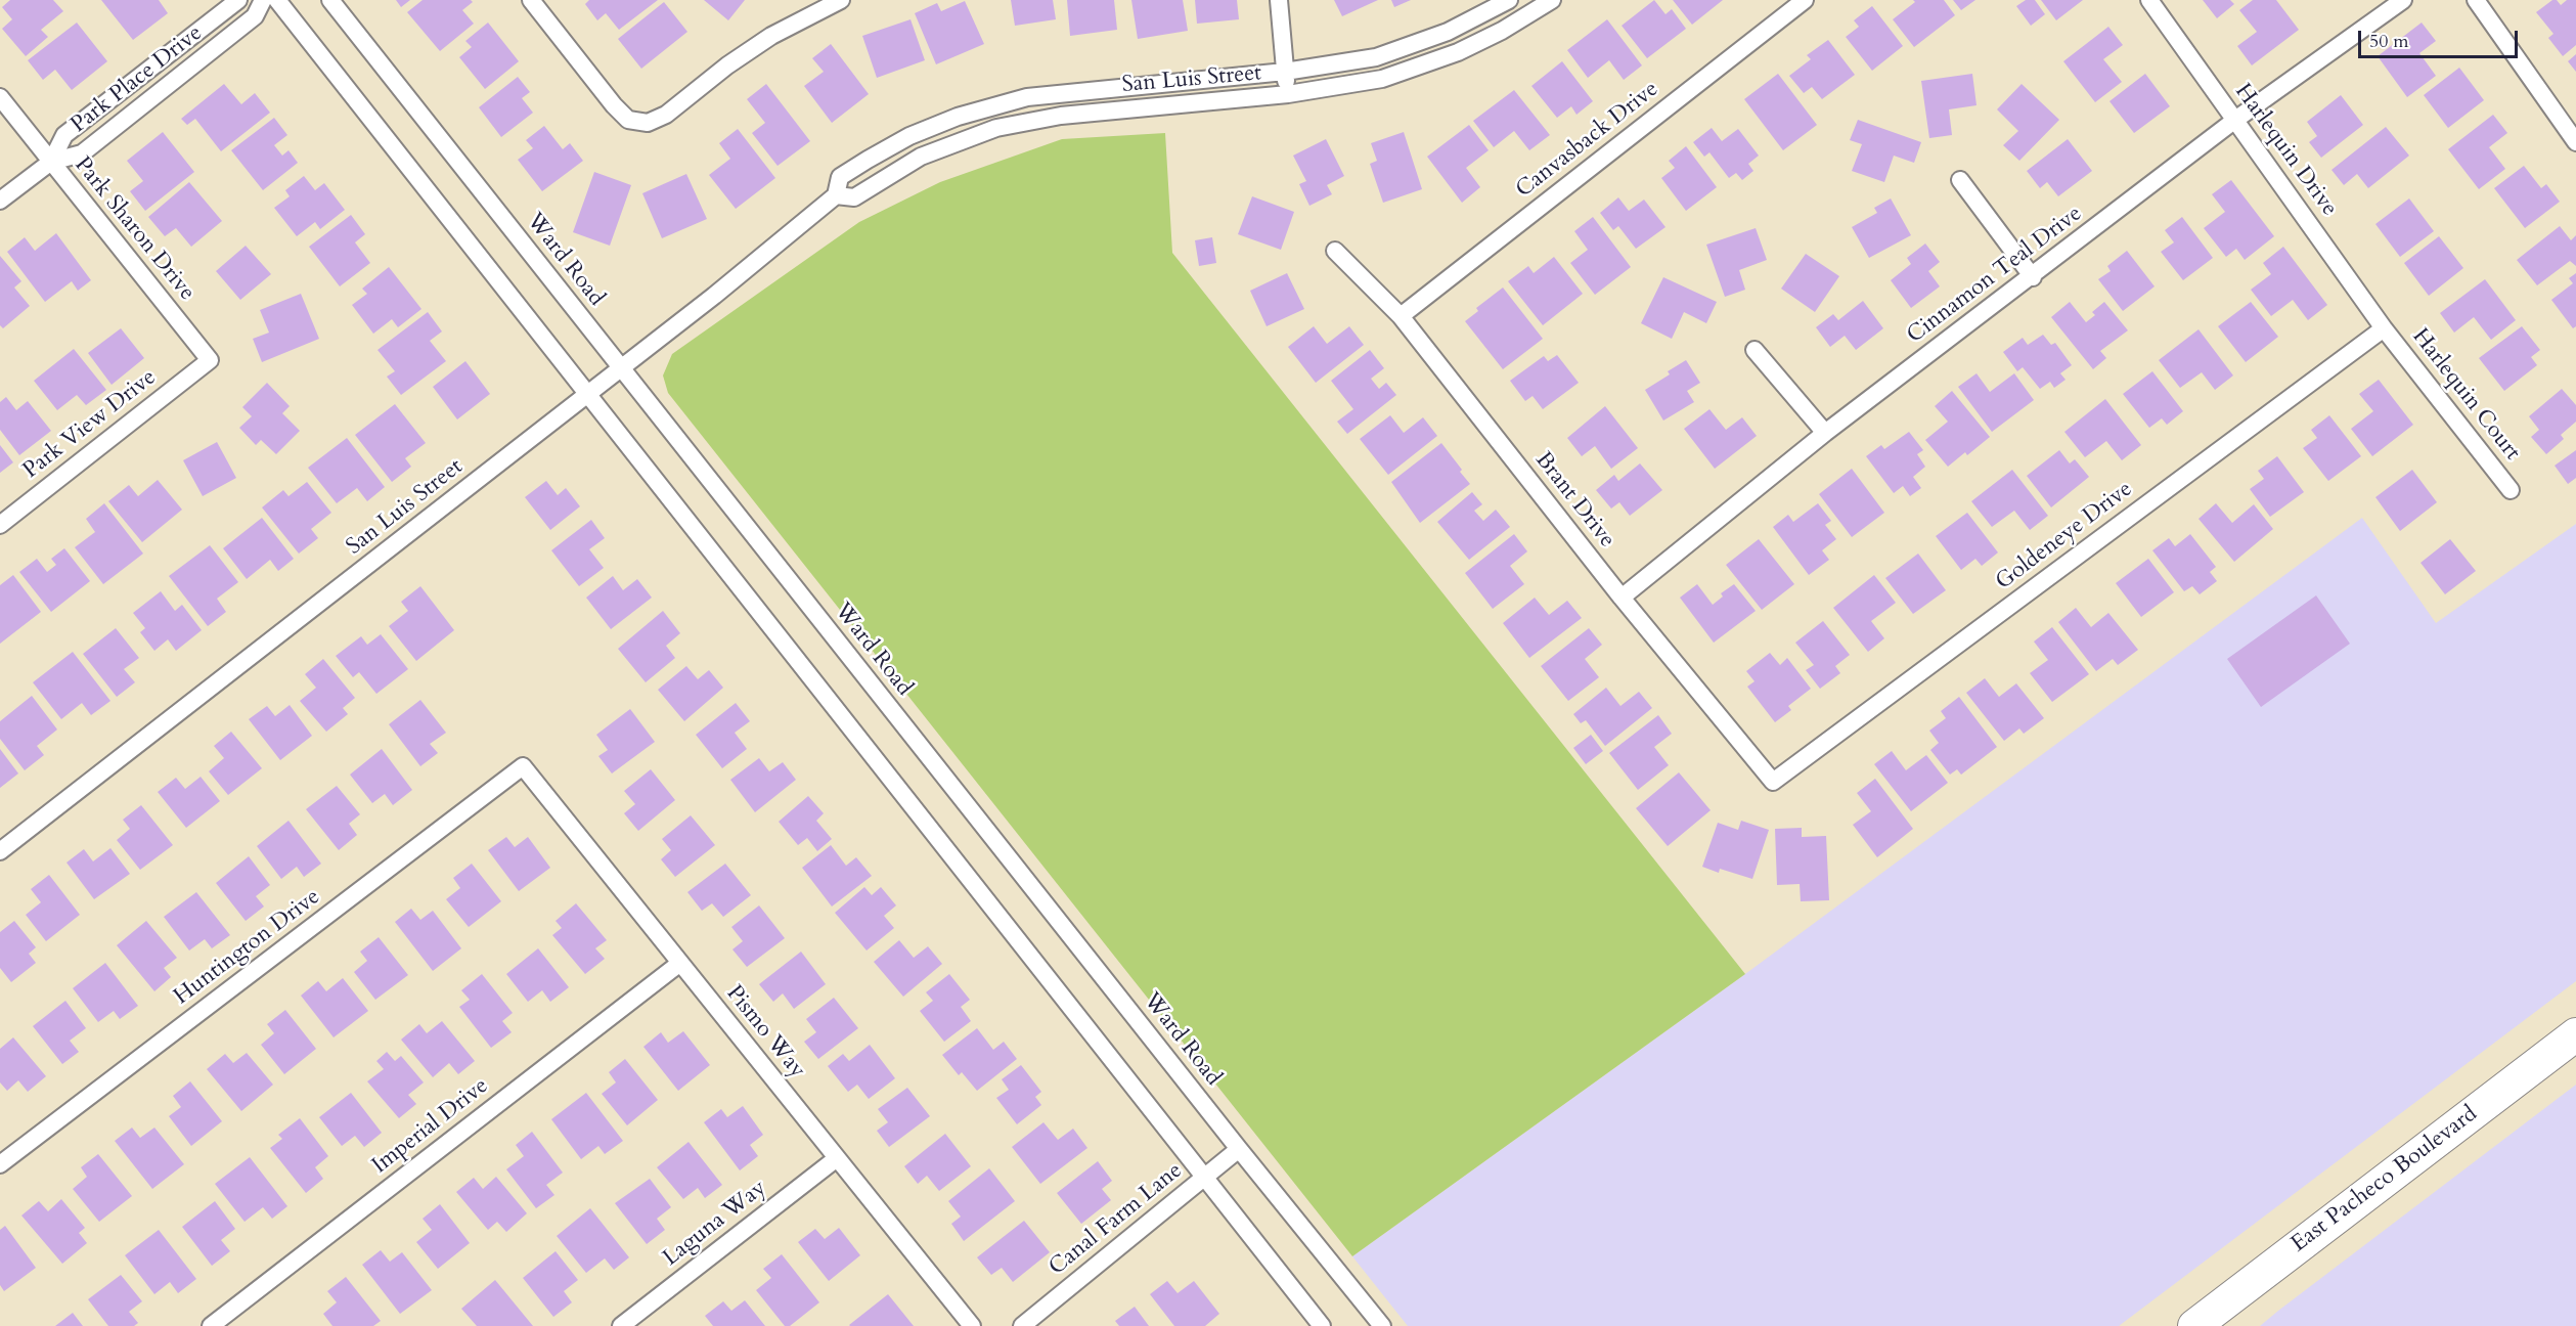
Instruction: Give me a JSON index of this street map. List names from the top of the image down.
{
  "streets": {
    "highway": ["East Pacheco Boulevard"],
    "street": [
      "Park Place Drive",
      "San Luis Street",
      "Canvasback Drive",
      "Harlequin Drive",
      "Park Sharon Drive",
      "Ward Road",
      "Cinnamon Teal Drive",
      "Harlequin Court",
      "Park View Drive",
      "Brant Drive",
      "Goldeneye Drive",
      "Huntington Drive",
      "Pismo Way",
      "Imperial Drive",
      "Canal Farm Lane",
      "Laguna Way"
    ]
  },
  "crossings": [
    ["Park Place Drive", "Park Sharon Drive"],
    ["San Luis Street", "Ward Road"],
    ["Canvasback Drive", "Brant Drive"],
    ["Harlequin Drive", "Cinnamon Teal Drive"],
    ["Harlequin Drive", "Harlequin Court"],
    ["Harlequin Drive", "Goldeneye Drive"],
    ["Park Sharon Drive", "Park View Drive"],
    ["Ward Road", "Canal Farm Lane"],
    ["Cinnamon Teal Drive", "Brant Drive"],
    ["Harlequin Court", "Goldeneye Drive"],
    ["Brant Drive", "Goldeneye Drive"],
    ["Huntington Drive", "Pismo Way"],
    ["Pismo Way", "Imperial Drive"],
    ["Pismo Way", "Laguna Way"]
  ],
  "scale_bar": "50 m"
}
